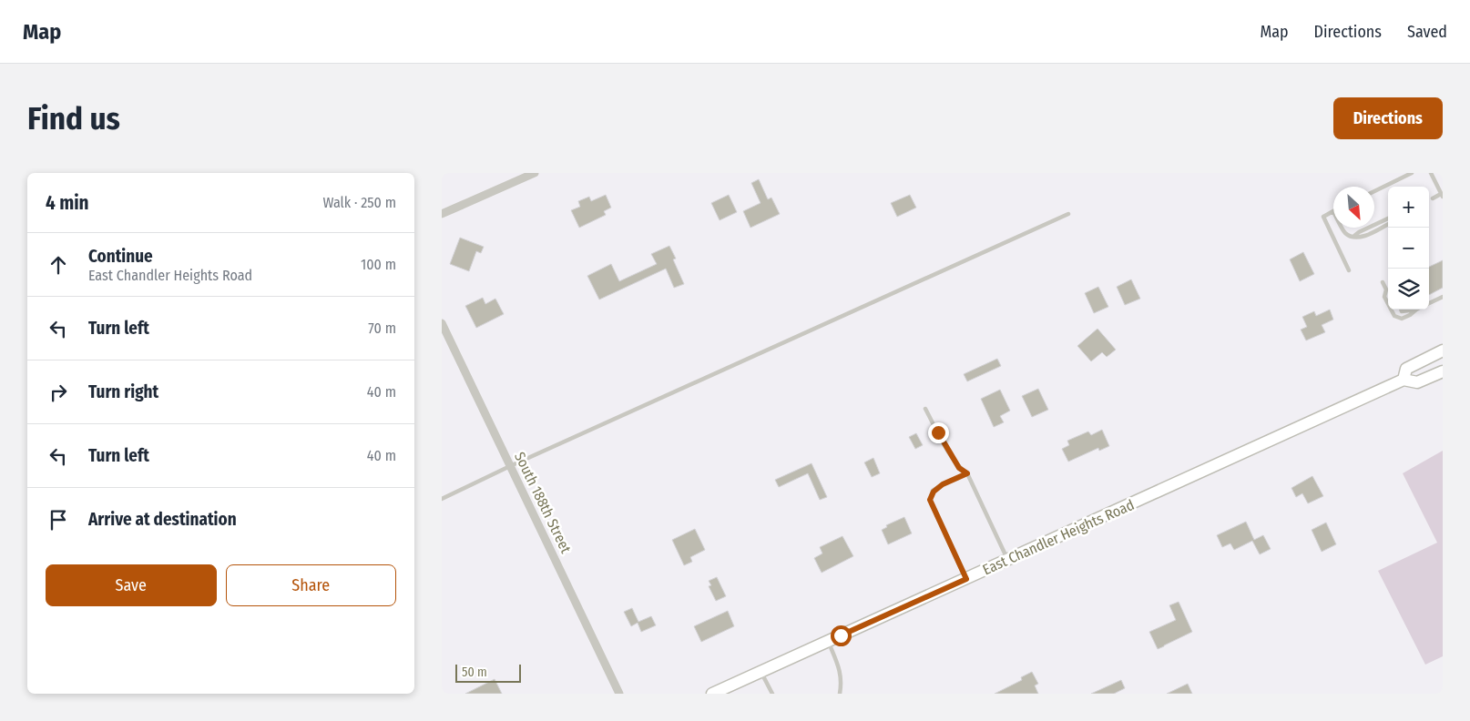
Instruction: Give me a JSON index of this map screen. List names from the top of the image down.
{
  "streets": {
    "main road": ["East Chandler Heights Road"],
    "street": ["South 188th Street"]
  },
  "scale_bar": "50 m",
  "north": "bottom right",
  "page": {
    "header": "Map",
    "nav": ["Map", "Directions", "Saved"],
    "buttons": [
      "Directions",
      ["Save", "Share"]
    ],
    "title": "Find us",
    "heading": ["4 min", "Walk · 250 m"],
    "map_buttons": ["+", "−"],
    "list": [
      ["Continue", "East Chandler Heights Road", "100 m"],
      ["Turn left", "70 m"],
      ["Turn right", "40 m"],
      ["Turn left", "40 m"],
      "Arrive at destination"
    ],
    "scale": "50 m"
  }
}
